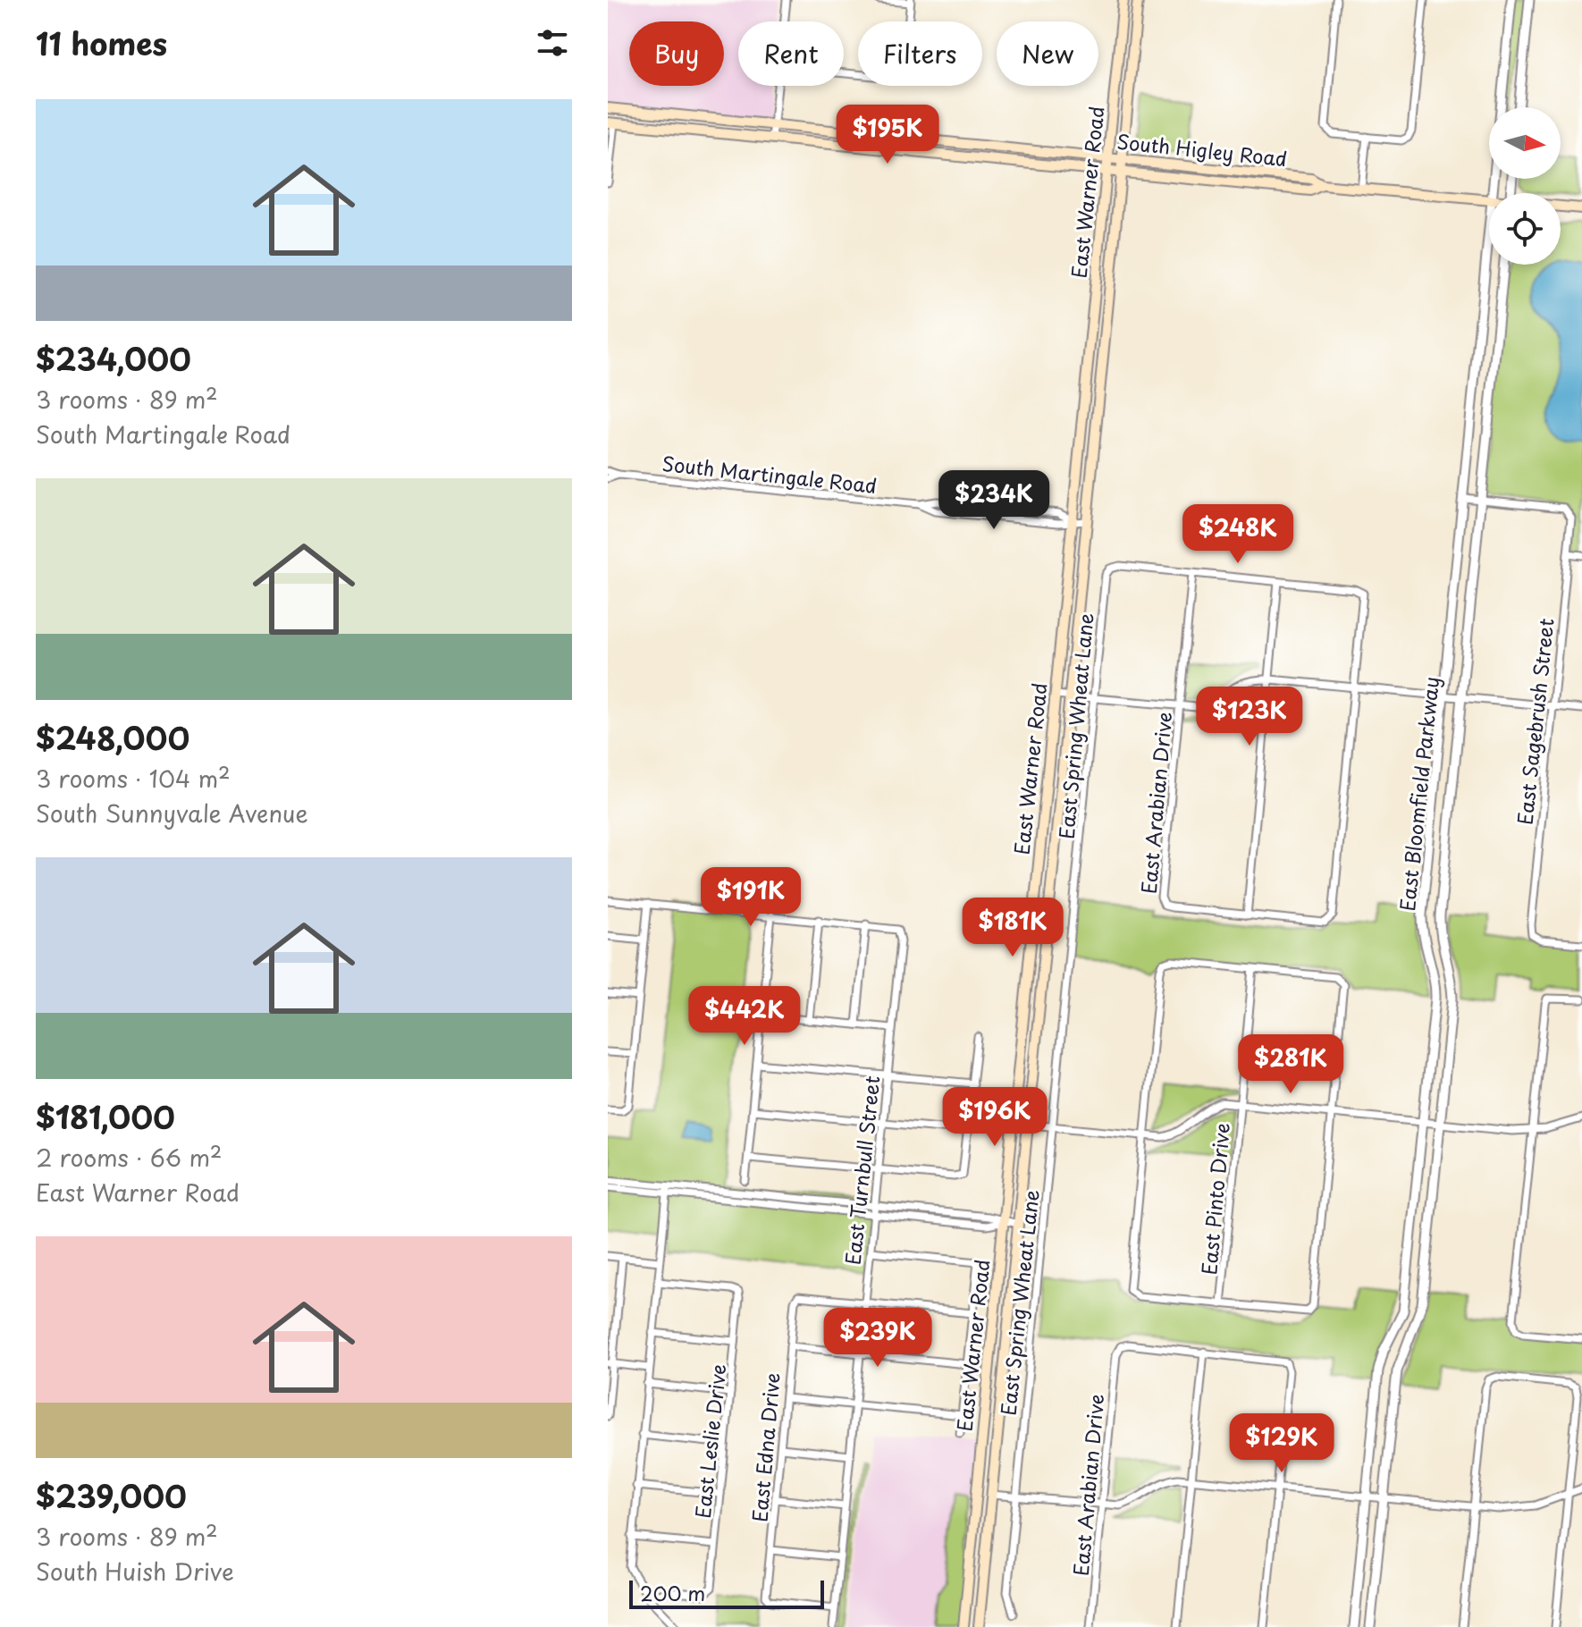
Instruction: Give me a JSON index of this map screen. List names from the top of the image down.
{
  "streets": {
    "main road": ["South Higley Road", "East Warner Road"],
    "street": [
      "South Martingale Road",
      "East Sagebrush Street",
      "East Spring Wheat Lane",
      "East Bloomfield Parkway",
      "East Arabian Drive",
      "East Turnbull Street",
      "East Pinto Drive",
      "East Leslie Drive",
      "East Edna Drive"
    ]
  },
  "crossings": [
    ["South Higley Road", "East Warner Road"],
    ["East Warner Road", "South Martingale Road"],
    ["East Sagebrush Street", "East Bloomfield Parkway"],
    ["East Spring Wheat Lane", "East Arabian Drive"],
    ["East Turnbull Street", "East Edna Drive"]
  ],
  "scale_bar": "200 m",
  "north": "right",
  "page": {
    "heading": "11 homes",
    "chip": [
      "Buy",
      "Rent",
      "Filters",
      "New"
    ],
    "list": [
      {
        "name": "$234,000",
        "note": "3 rooms · 89 m² · South Martingale Road"
      },
      {
        "name": "$248,000",
        "note": "3 rooms · 104 m² · South Sunnyvale Avenue"
      },
      {
        "name": "$181,000",
        "note": "2 rooms · 66 m² · East Warner Road"
      },
      {
        "name": "$239,000",
        "note": "3 rooms · 89 m² · South Huish Drive"
      }
    ],
    "price": [
      "$195K",
      "$234K",
      "$248K",
      "$123K",
      "$191K",
      "$181K",
      "$442K",
      "$281K",
      "$196K",
      "$239K",
      "$129K"
    ],
    "scale": "200 m"
  }
}
